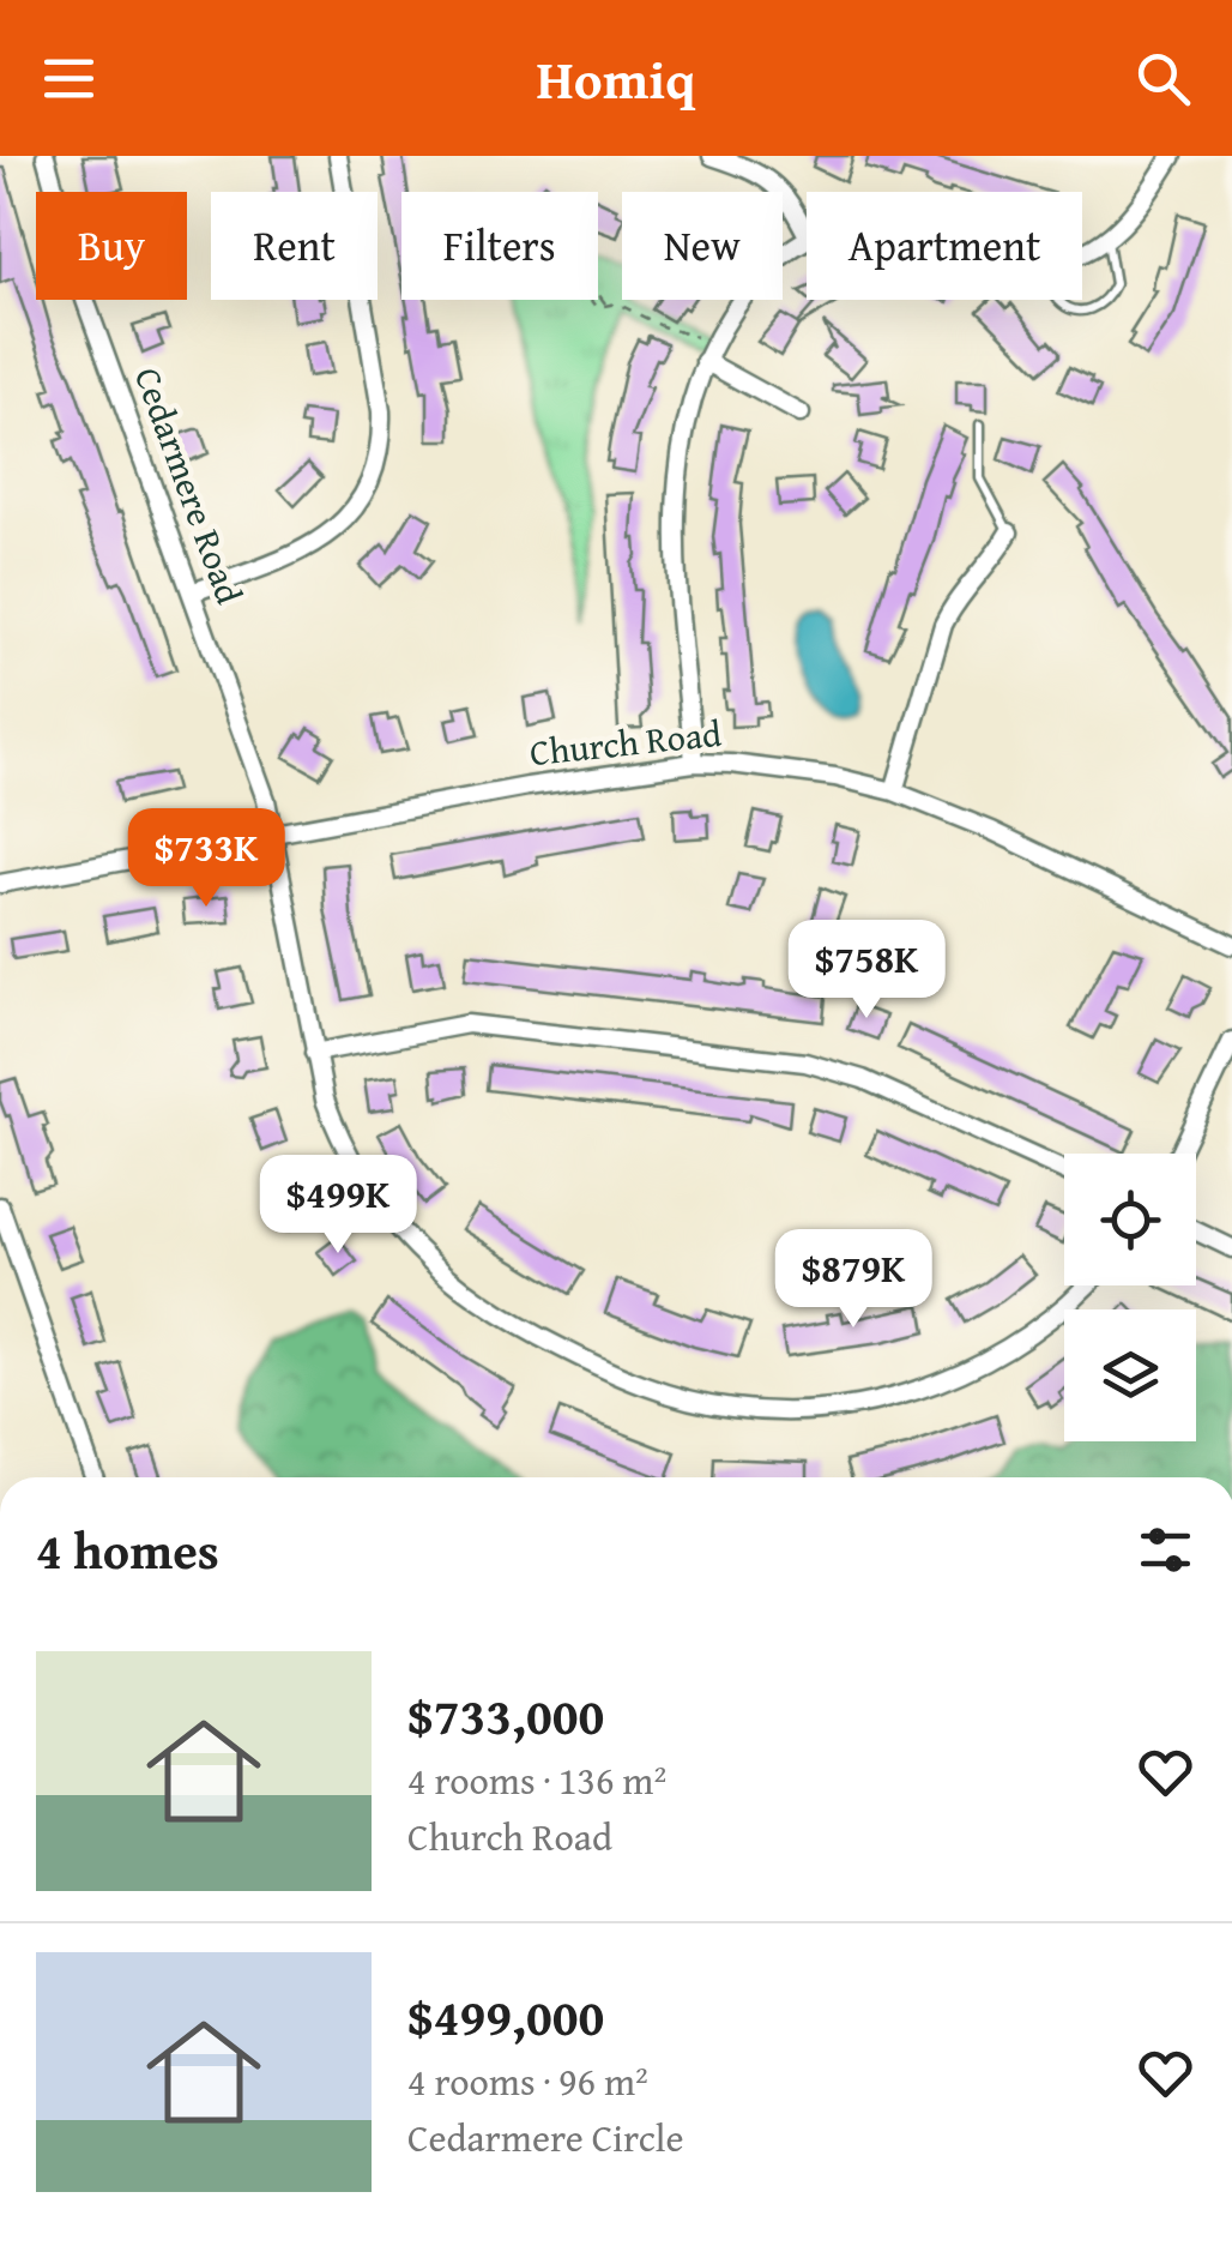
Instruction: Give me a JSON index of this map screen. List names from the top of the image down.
{
  "streets": {
    "street": ["Cedarmere Road", "Church Road"]
  },
  "crossings": [
    ["Cedarmere Road", "Church Road"]
  ],
  "page": {
    "header": "Homiq",
    "chip": [
      "Buy",
      "Rent",
      "Filters",
      "New",
      "Apartment"
    ],
    "price": [
      "$733K",
      "$758K",
      "$499K",
      "$879K"
    ],
    "heading": "4 homes",
    "list": [
      {
        "name": "$733,000",
        "note": "4 rooms · 136 m² · Church Road"
      },
      {
        "name": "$499,000",
        "note": "4 rooms · 96 m² · Cedarmere Circle"
      }
    ]
  }
}
